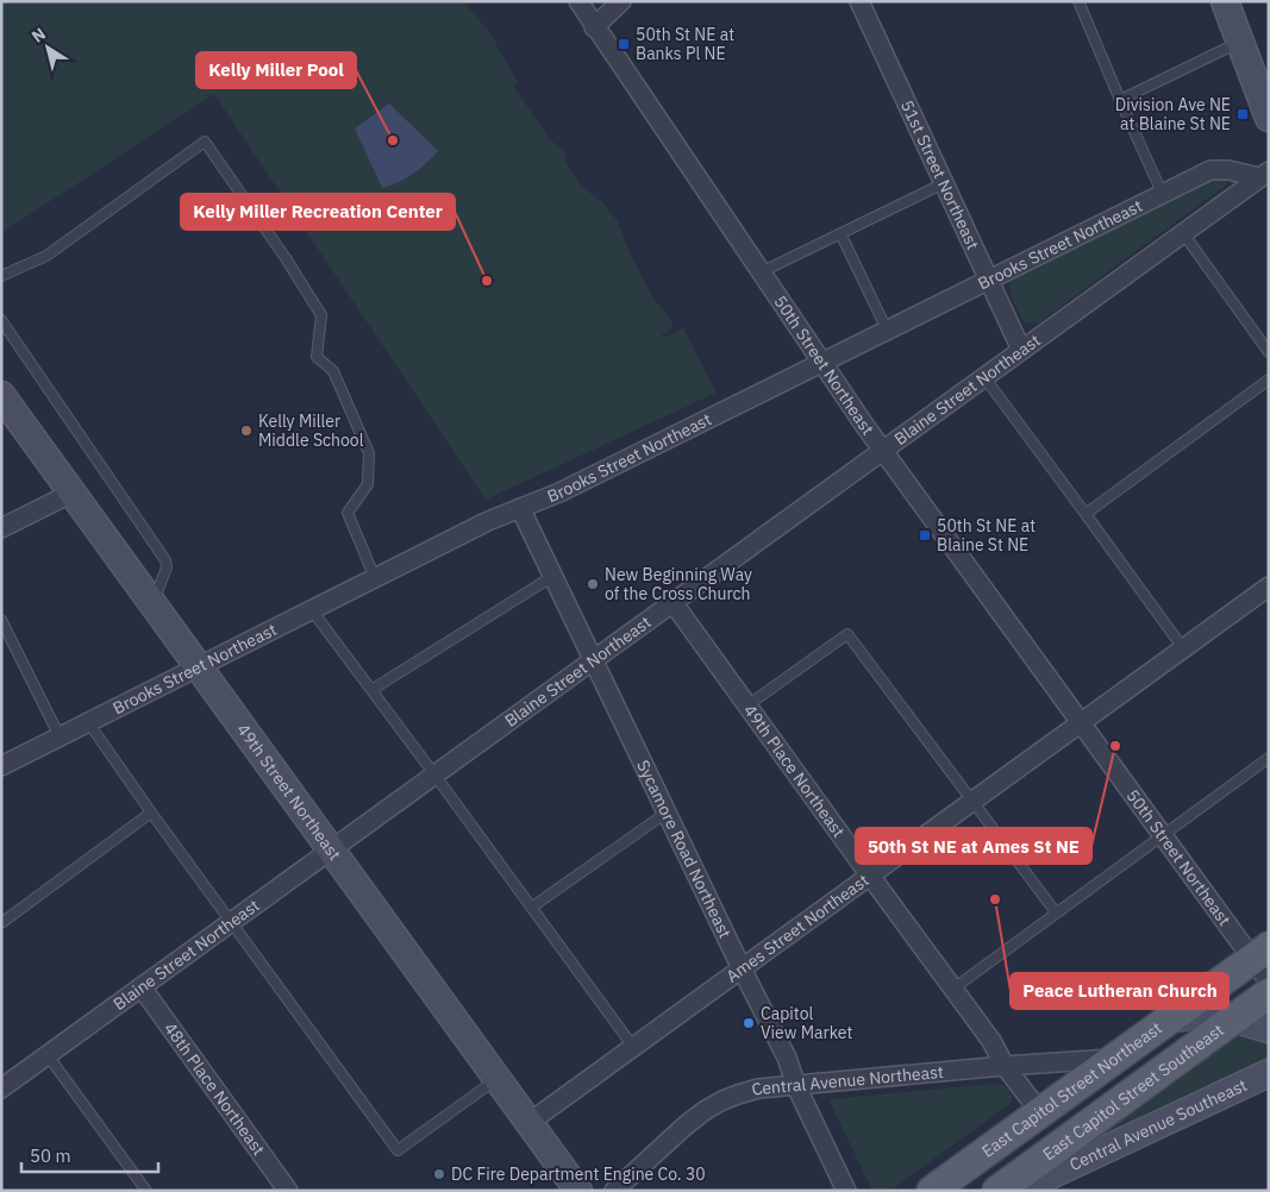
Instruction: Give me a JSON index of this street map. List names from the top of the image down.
{
  "streets": {
    "main road": ["East Capitol Street Northeast", "East Capitol Street Southeast"],
    "street": [
      "51st Street Northeast",
      "Brooks Street Northeast",
      "50th Street Northeast",
      "Blaine Street Northeast",
      "49th Place Northeast",
      "49th Street Northeast",
      "Sycamore Road Northeast",
      "Ames Street Northeast",
      "Central Avenue Northeast",
      "48th Place Northeast",
      "Central Avenue Southeast"
    ]
  },
  "crossings": [
    ["51st Street Northeast", "Brooks Street Northeast"],
    ["51st Street Northeast", "Blaine Street Northeast"],
    ["Brooks Street Northeast", "50th Street Northeast"],
    ["Brooks Street Northeast", "Blaine Street Northeast"],
    ["Brooks Street Northeast", "49th Street Northeast"],
    ["Brooks Street Northeast", "Sycamore Road Northeast"],
    ["50th Street Northeast", "Blaine Street Northeast"],
    ["50th Street Northeast", "Ames Street Northeast"],
    ["50th Street Northeast", "East Capitol Street Northeast"],
    ["Blaine Street Northeast", "49th Place Northeast"],
    ["Blaine Street Northeast", "49th Street Northeast"],
    ["Blaine Street Northeast", "Sycamore Road Northeast"],
    ["Blaine Street Northeast", "48th Place Northeast"],
    ["49th Place Northeast", "Ames Street Northeast"],
    ["49th Place Northeast", "Central Avenue Northeast"],
    ["49th Place Northeast", "East Capitol Street Northeast"],
    ["49th Street Northeast", "Ames Street Northeast"],
    ["Sycamore Road Northeast", "Ames Street Northeast"],
    ["Sycamore Road Northeast", "Central Avenue Northeast"],
    ["Central Avenue Northeast", "East Capitol Street Northeast"]
  ],
  "places": {
    "transit": ["50th St NE at Banks Pl NE", "Division Ave NE at Blaine St NE", "50th St NE at Blaine St NE"],
    "other": [
      "Kelly Miller Pool",
      "Kelly Miller Recreation Center",
      "Kelly Miller Middle School",
      "New Beginning Way of the Cross Church",
      "50th St NE at Ames St NE",
      "Peace Lutheran Church",
      "Capitol View Market",
      "DC Fire Department Engine Co. 30"
    ]
  },
  "scale_bar": "50 m",
  "north": "top left"
}
